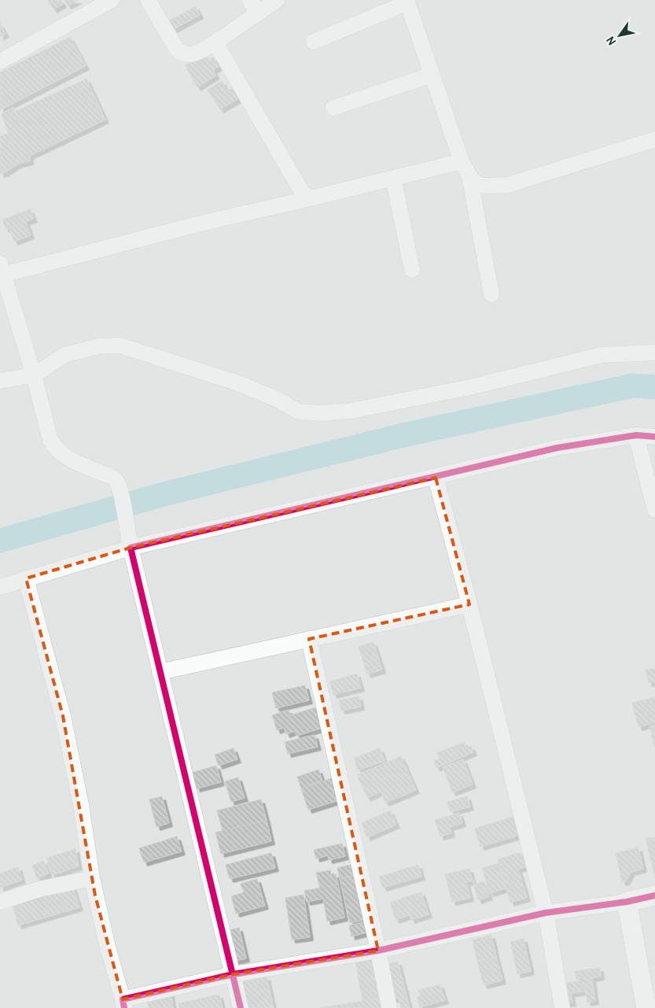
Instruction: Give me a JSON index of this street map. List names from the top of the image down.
{
  "north": "bottom left"
}
